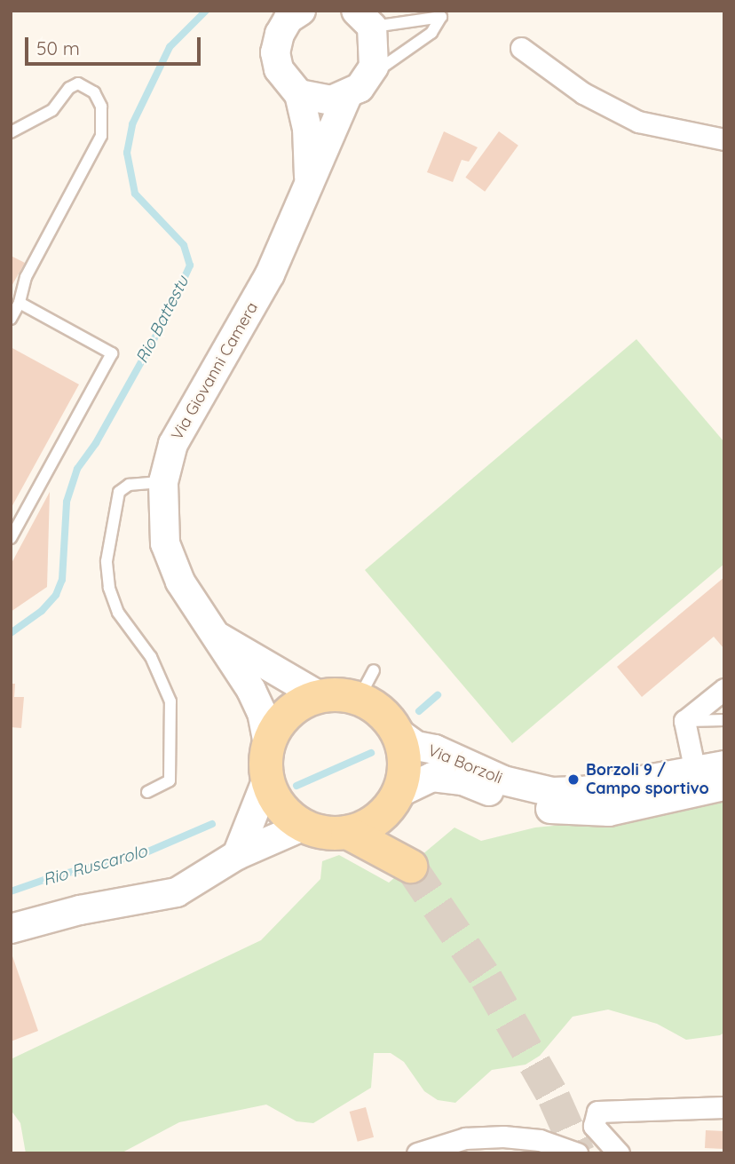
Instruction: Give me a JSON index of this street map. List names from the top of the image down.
{
  "streets": {
    "main road": ["Via Borzoli"],
    "street": ["Via Giovanni Camera"]
  },
  "crossings": [
    ["Via Giovanni Camera", "Via Borzoli"]
  ],
  "water": ["Rio Battestu", "Rio Ruscarolo"],
  "places": ["Borzoli 9 / Campo sportivo"],
  "scale_bar": "50 m"
}
